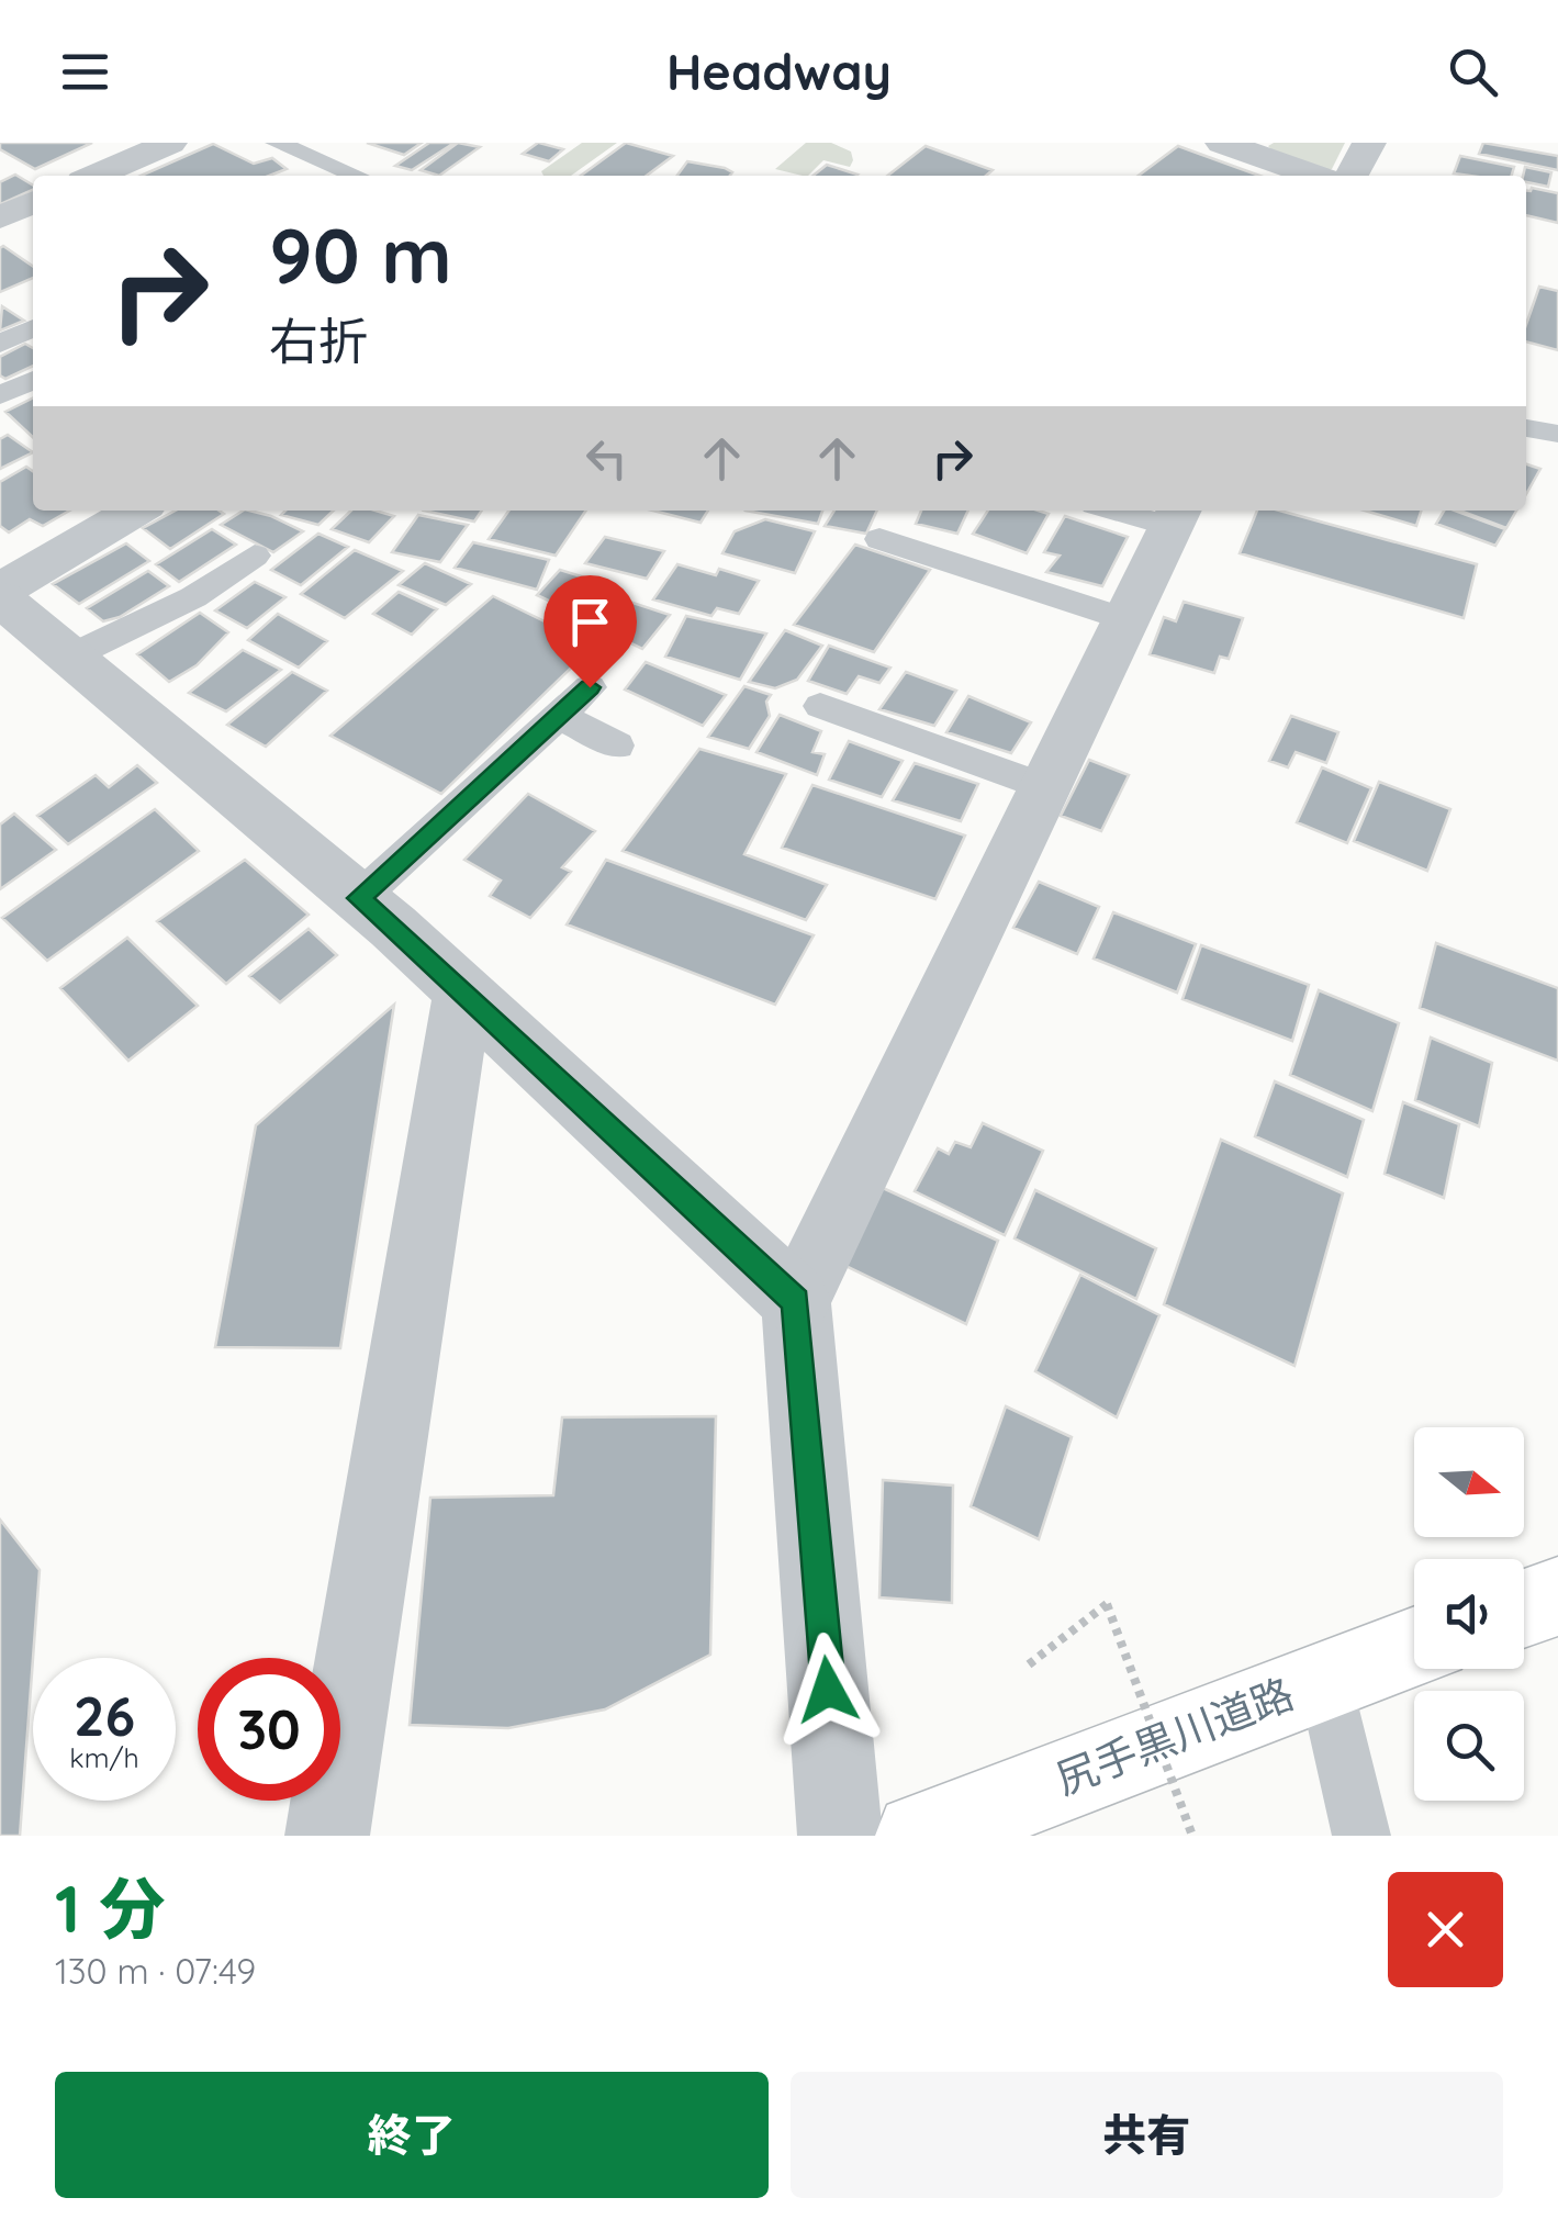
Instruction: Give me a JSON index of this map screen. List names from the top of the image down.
{
  "streets": {
    "main road": ["尻手黒川道路"]
  },
  "north": "right",
  "page": {
    "header": "Headway",
    "turn": ["90 m", "右折"],
    "speed": "26 km/h",
    "limit": "30",
    "heading": ["1 分", "130 m · 07:49"],
    "buttons": ["終了", "共有"]
  }
}
